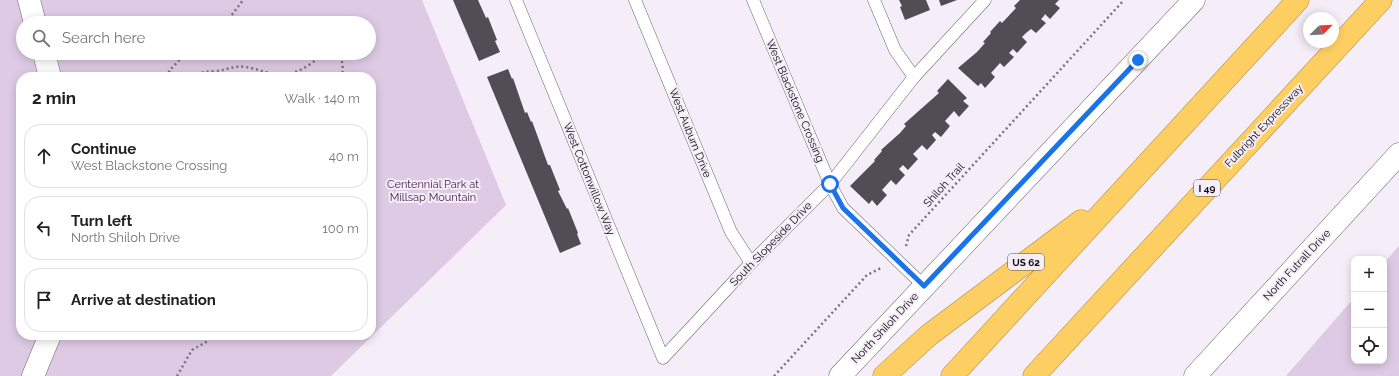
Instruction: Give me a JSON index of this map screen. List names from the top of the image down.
{
  "streets": {
    "highway": ["Fulbright Expressway", "I 49", "US 62"],
    "main road": ["North Futrall Drive", "North Shiloh Drive"],
    "lane": [
      "West Blackstone Crossing",
      "West Auburn Drive",
      "West Cottonwillow Way",
      "South Slopeside Drive"
    ],
    "path": ["Shiloh Trail"]
  },
  "crossings": [
    ["West Blackstone Crossing", "Shiloh Trail"],
    ["West Blackstone Crossing", "South Slopeside Drive"],
    ["West Blackstone Crossing", "North Shiloh Drive"],
    ["West Auburn Drive", "South Slopeside Drive"],
    ["West Cottonwillow Way", "South Slopeside Drive"]
  ],
  "parks": ["Centennial Park at Millsap Mountain"],
  "north": "top right",
  "page": {
    "search": "Search here",
    "heading": ["2 min", "Walk · 140 m"],
    "list": [
      ["Continue", "West Blackstone Crossing", "40 m"],
      ["Turn left", "North Shiloh Drive", "100 m"],
      "Arrive at destination"
    ],
    "map_buttons": ["+", "−"]
  }
}
